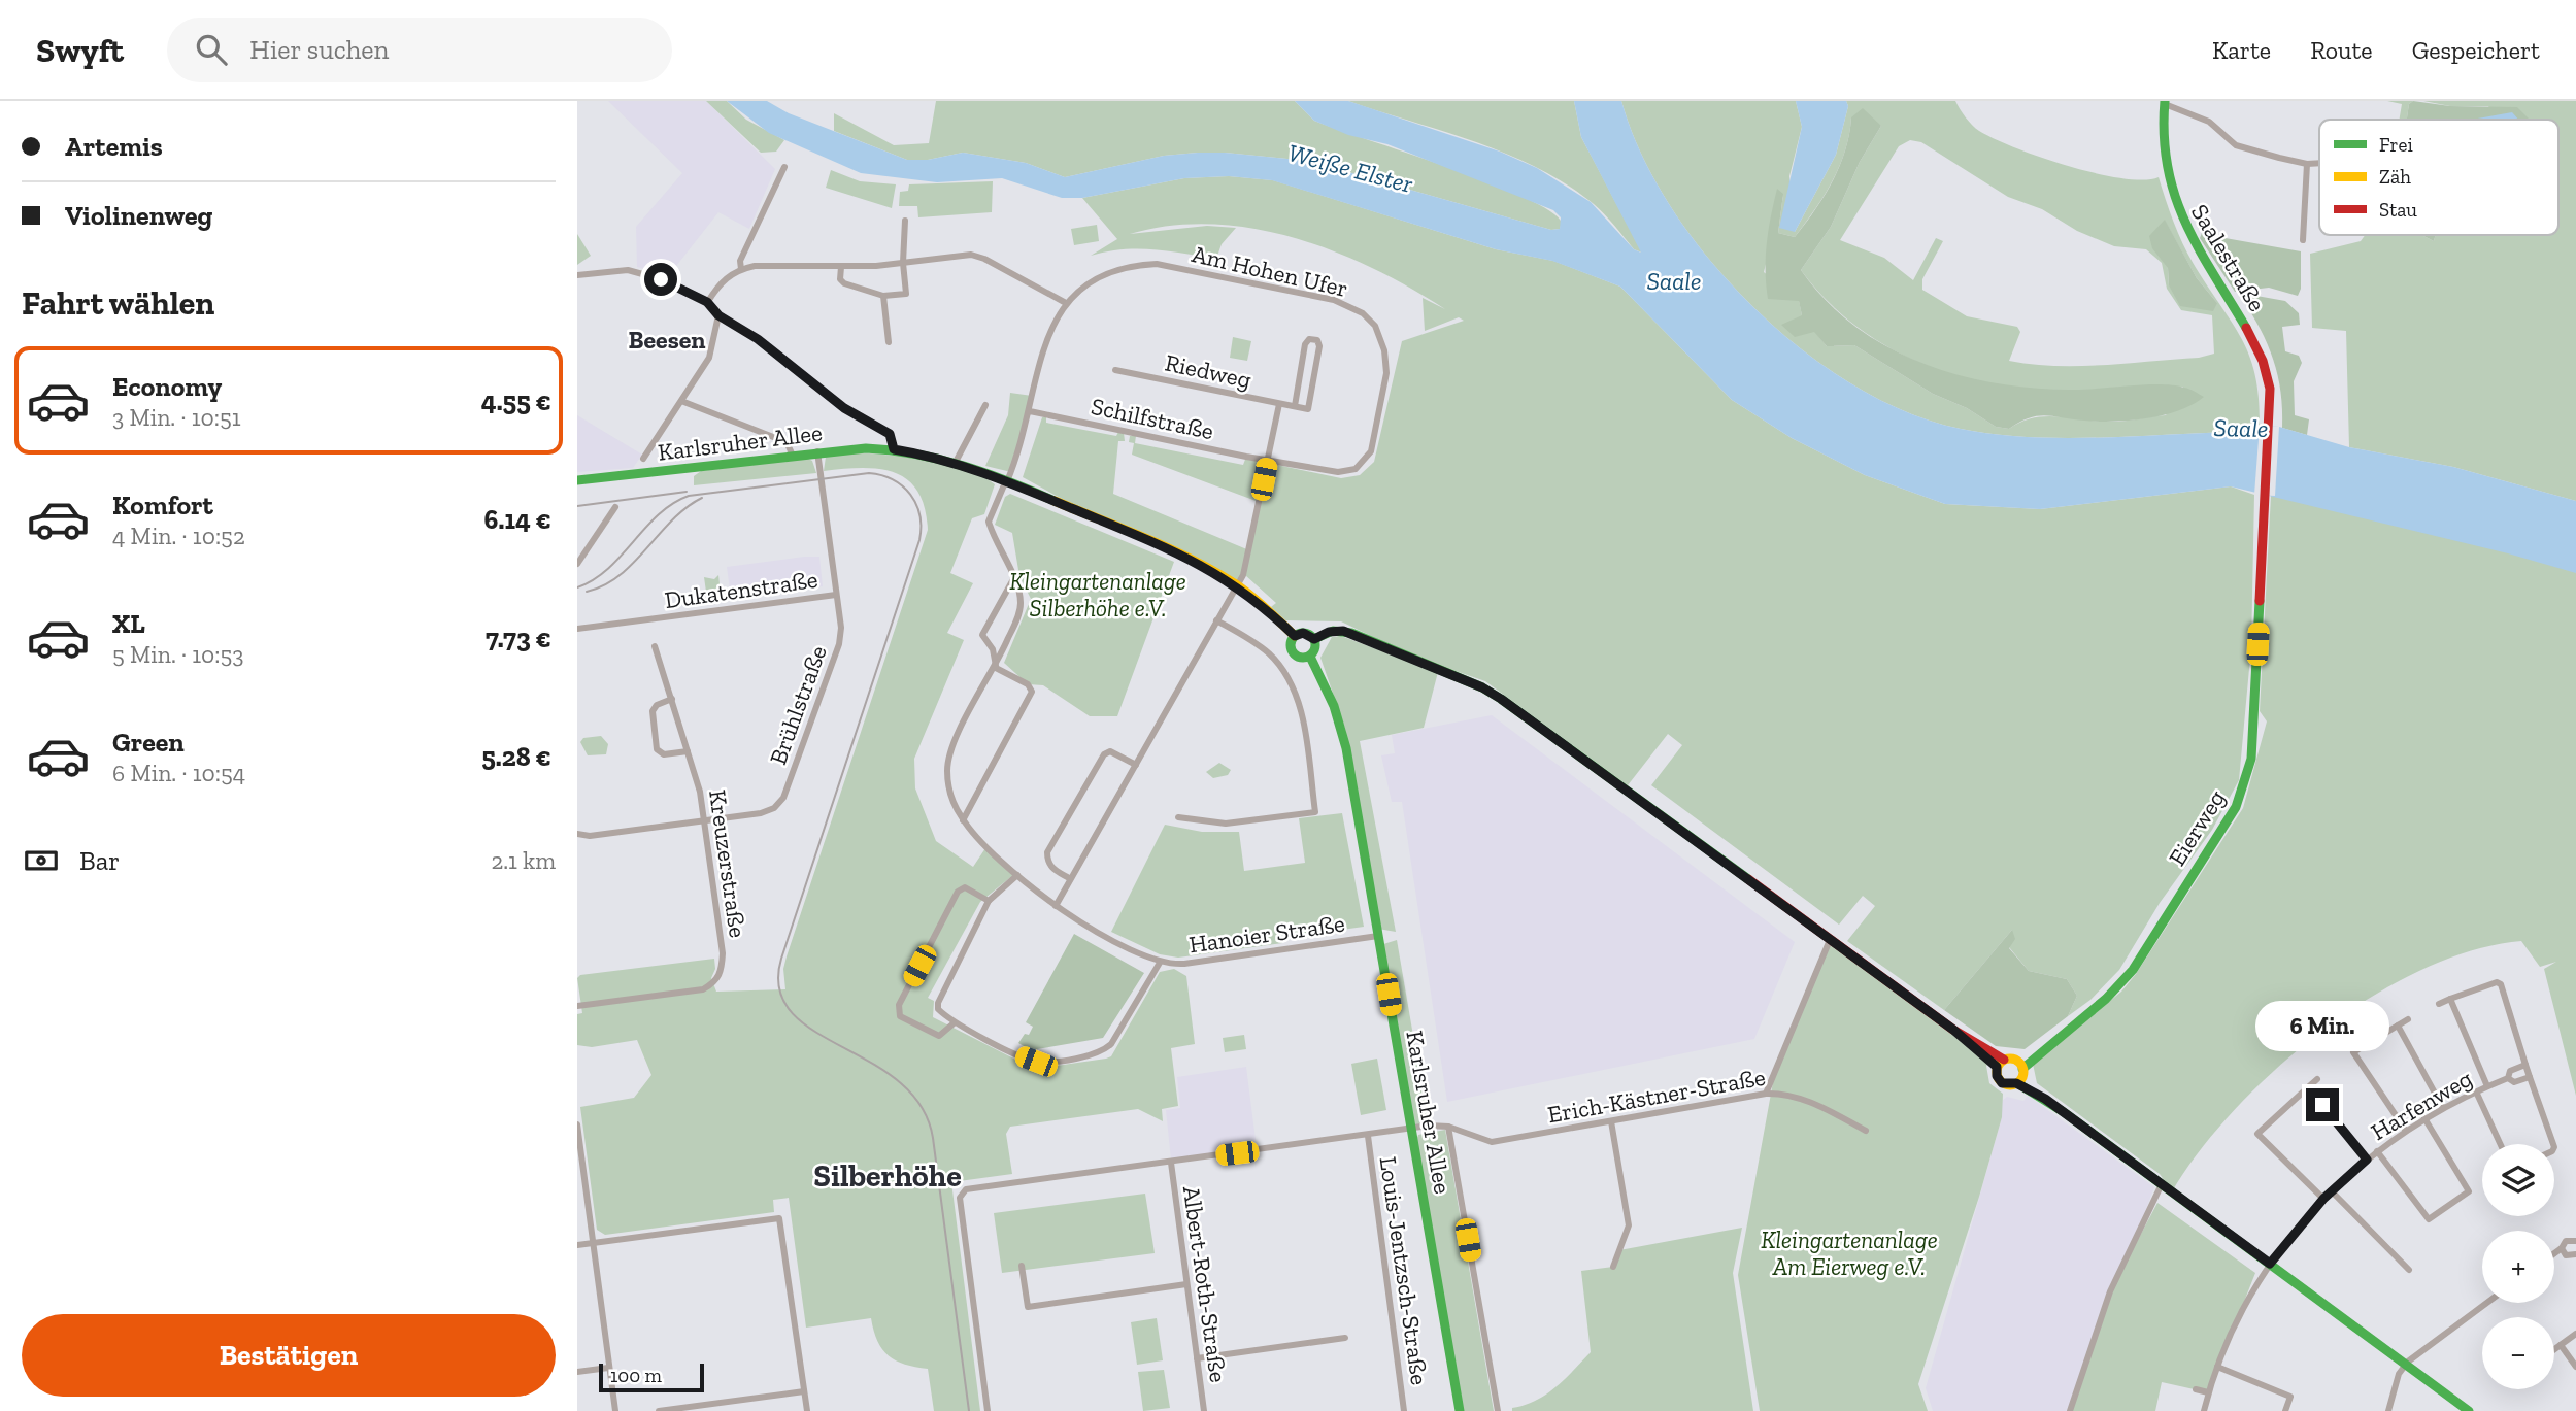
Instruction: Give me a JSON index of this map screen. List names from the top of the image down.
{
  "streets": {
    "street": [
      "Saalestraße",
      "Am Hohen Ufer",
      "Riedweg",
      "Schilfstraße",
      "Karlsruher Allee",
      "Dukatenstraße",
      "Brühlstraße",
      "Eierweg",
      "Kreuzerstraße",
      "Hanoier Straße",
      "Erich-Kästner-Straße",
      "Harfenweg",
      "Louis-Jentzsch-Straße",
      "Albert-Roth-Straße"
    ]
  },
  "crossings": [
    ["Saalestraße", "Eierweg"],
    ["Am Hohen Ufer", "Schilfstraße"],
    ["Am Hohen Ufer", "Karlsruher Allee"],
    ["Am Hohen Ufer", "Hanoier Straße"],
    ["Karlsruher Allee", "Brühlstraße"],
    ["Karlsruher Allee", "Hanoier Straße"],
    ["Karlsruher Allee", "Erich-Kästner-Straße"],
    ["Dukatenstraße", "Brühlstraße"],
    ["Brühlstraße", "Kreuzerstraße"],
    ["Erich-Kästner-Straße", "Louis-Jentzsch-Straße"],
    ["Erich-Kästner-Straße", "Albert-Roth-Straße"]
  ],
  "districts": ["Beesen", "Silberhöhe"],
  "water": ["Weiße Elster", "Saale"],
  "parks": ["Kleingartenanlage Silberhöhe e.V.", "Kleingartenanlage Am Eierweg e.V."],
  "legend": ["Frei", "Zäh", "Stau"],
  "scale_bar": "100 m",
  "page": {
    "header": "Swyft",
    "search": "Hier suchen",
    "nav": ["Karte", "Route", "Gespeichert"],
    "banner": ["Artemis", "Violinenweg"],
    "heading": "Fahrt wählen",
    "list": [
      {
        "name": "Economy",
        "note": "3 Min. · 10:51",
        "value": "4.55 €"
      },
      {
        "name": "Komfort",
        "note": "4 Min. · 10:52",
        "value": "6.14 €"
      },
      {
        "name": "XL",
        "note": "5 Min. · 10:53",
        "value": "7.73 €"
      },
      {
        "name": "Green",
        "note": "6 Min. · 10:54",
        "value": "5.28 €"
      }
    ],
    "pay": ["Bar", "2.1 km"],
    "bubble": "6 Min.",
    "map_buttons": ["+", "−"],
    "buttons": "Bestätigen",
    "scale": "100 m"
  }
}
